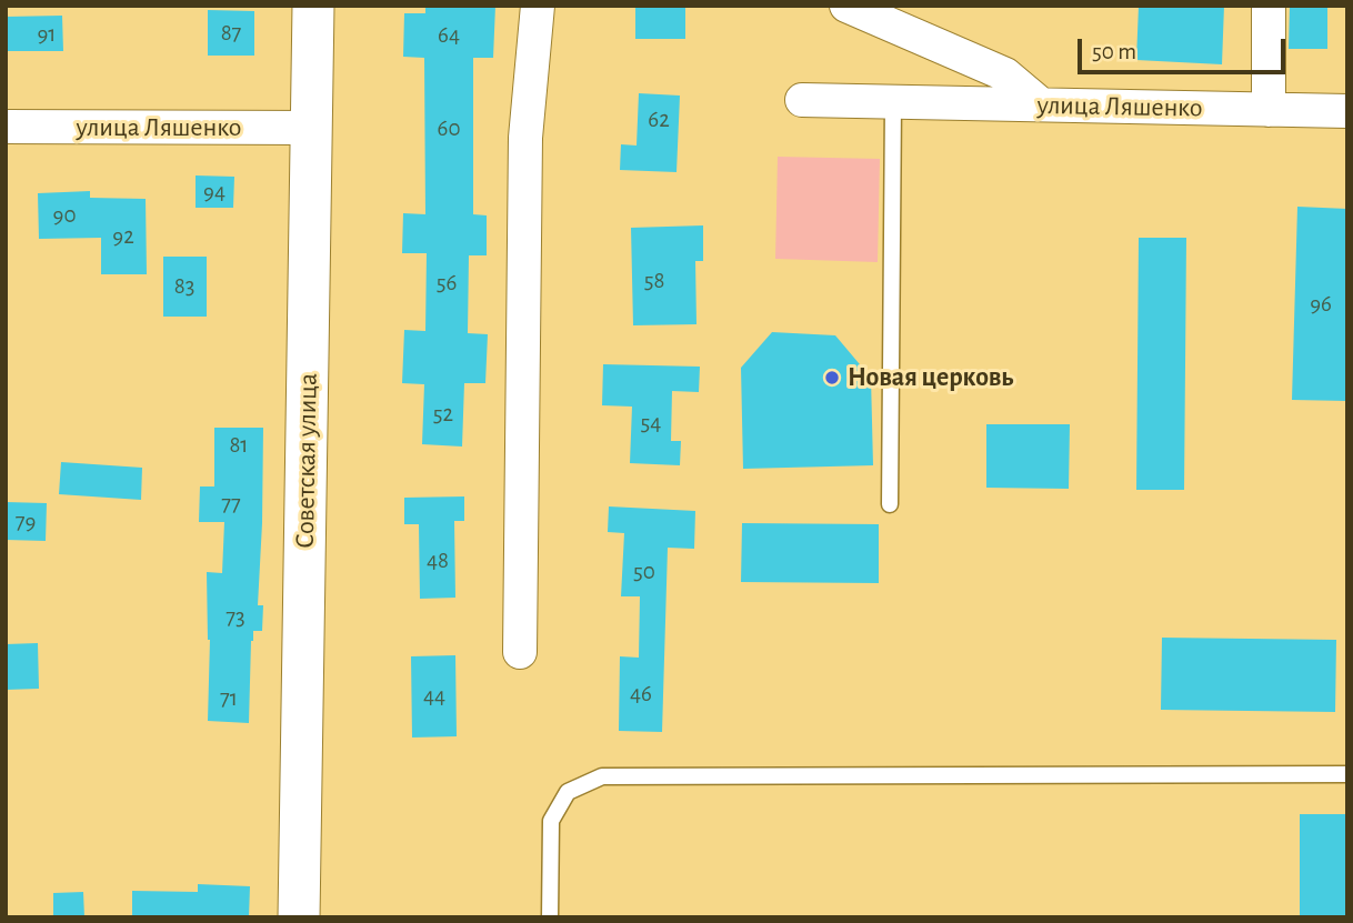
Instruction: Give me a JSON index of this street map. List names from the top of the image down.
{
  "streets": {
    "street": ["улица Ляшенко", "Советская улица"]
  },
  "crossings": [
    ["улица Ляшенко", "Советская улица"]
  ],
  "places": ["Новая церковь"],
  "house_numbers": [
    "87",
    "91",
    "64",
    "62",
    "60",
    "94",
    "90",
    "92",
    "58",
    "56",
    "83",
    "96",
    "52",
    "54",
    "81",
    "77",
    "79",
    "48",
    "50",
    "73",
    "46",
    "44",
    "71"
  ],
  "scale_bar": "50 m"
}
